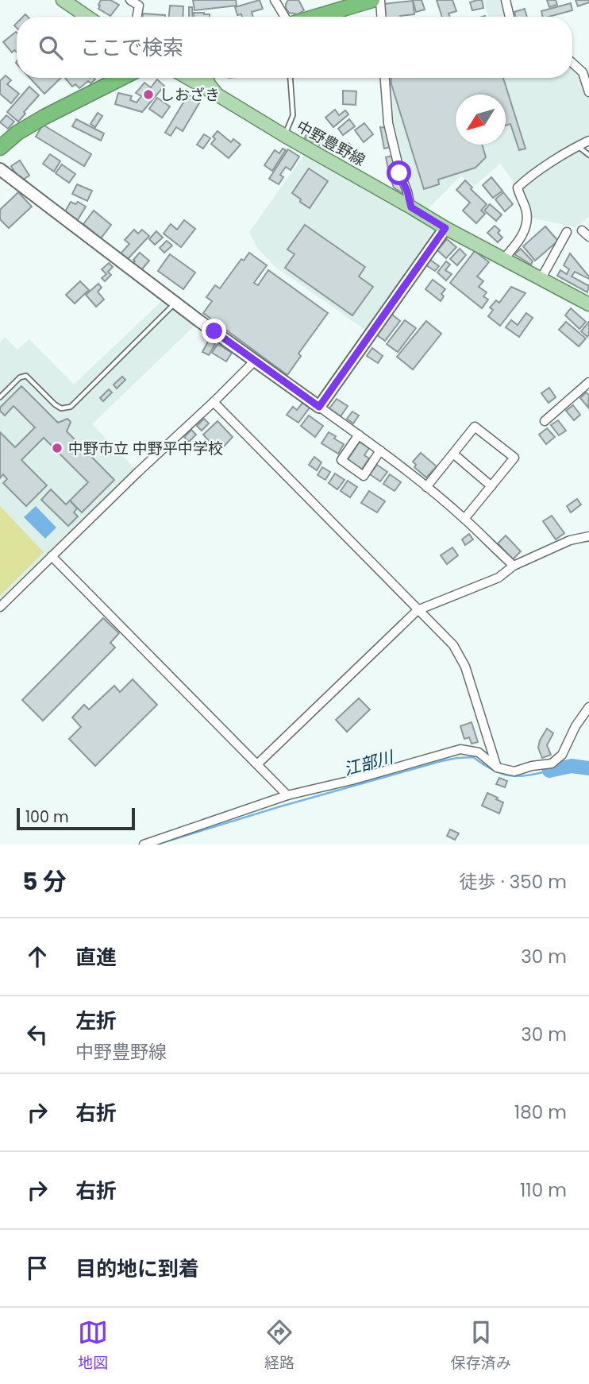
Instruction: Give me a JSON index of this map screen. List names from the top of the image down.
{
  "streets": {
    "main road": ["中野豊野線"]
  },
  "water": ["江部川"],
  "places": ["しおざき", "中野市立 中野平中学校"],
  "scale_bar": "100 m",
  "north": "bottom left",
  "page": {
    "search": "ここで検索",
    "scale": "100 m",
    "heading": ["5 分", "徒歩 · 350 m"],
    "list": [
      ["直進", "30 m"],
      ["左折", "中野豊野線", "30 m"],
      ["右折", "180 m"],
      ["右折", "110 m"],
      "目的地に到着"
    ],
    "nav": ["地図", "経路", "保存済み"]
  }
}
